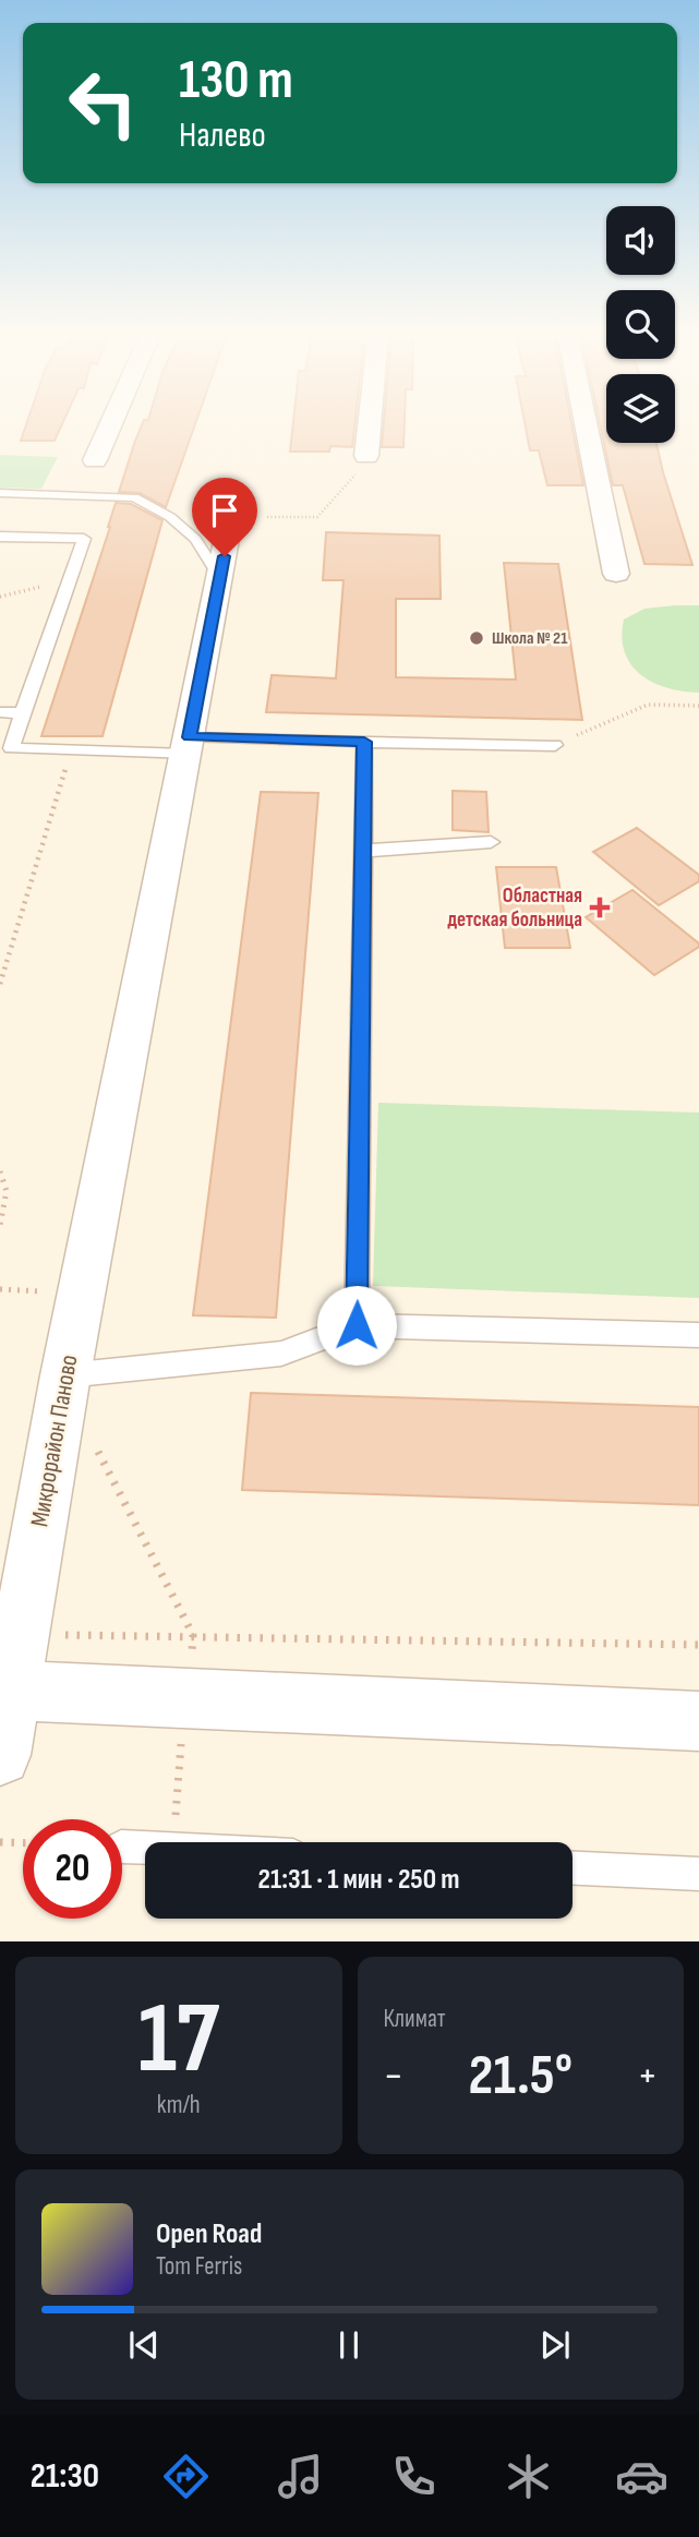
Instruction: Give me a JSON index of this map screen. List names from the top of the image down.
{
  "streets": {
    "street": ["Микрорайон Паново"]
  },
  "places": {
    "other": ["Школа № 21"],
    "health": ["Областная детская больница"]
  },
  "page": {
    "turn": ["130 m", "Налево"],
    "limit": "20",
    "trip": "21:31 · 1 мин · 250 m",
    "tile": [
      ["17", "km/h"],
      "Климат"
    ],
    "heat": ["−", "21.5°", "+"],
    "song": ["Open Road", "Tom Ferris"],
    "tabs": "21:30"
  }
}
